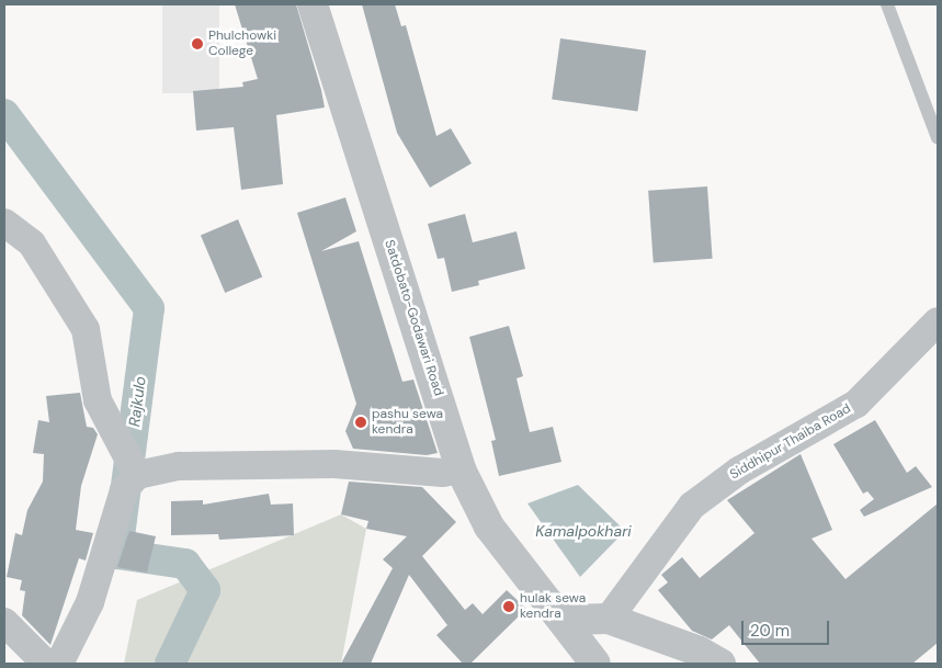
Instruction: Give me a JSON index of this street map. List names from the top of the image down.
{
  "streets": {
    "street": ["Satdobato-Godawari Road", "Siddhipur Thaiba Road"]
  },
  "water": ["Rajkulo", "Kamalpokhari"],
  "places": ["Phulchowki College", "pashu sewa kendra", "hulak sewa kendra"],
  "scale_bar": "20 m"
}
